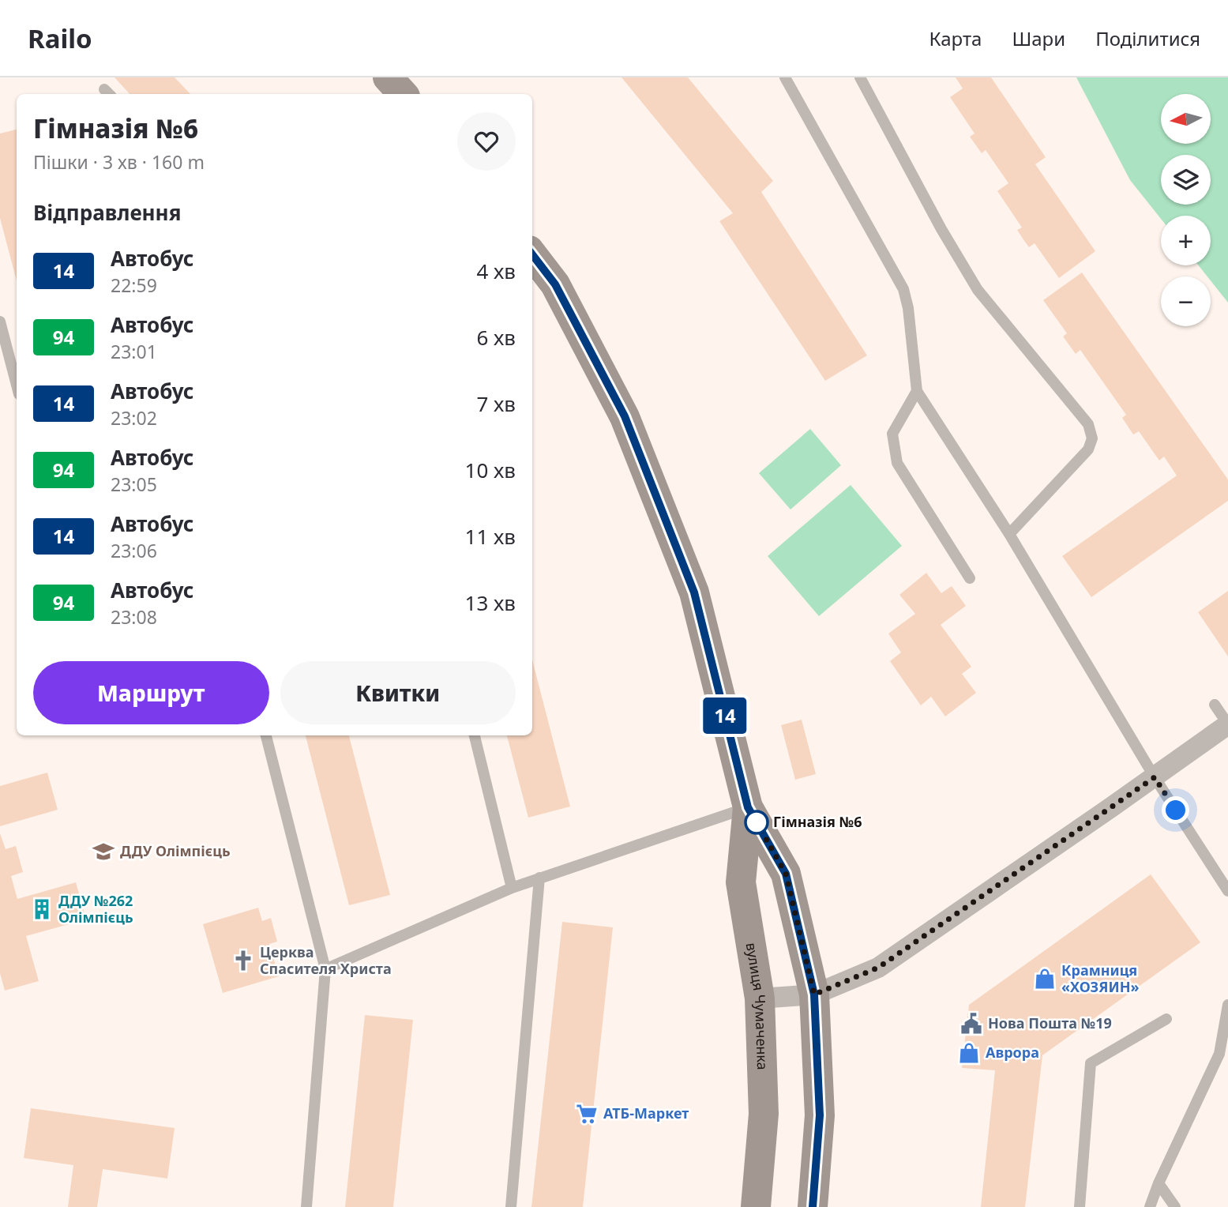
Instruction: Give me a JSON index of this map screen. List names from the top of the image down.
{
  "streets": {
    "street": ["вулиця Чумаченка"]
  },
  "places": {
    "other": ["Гімназія №6"],
    "school or university": ["ДДУ Олімпієць"],
    "building": ["ДДУ №262 Олімпієць"],
    "church": ["Церква Спасителя Христа"],
    "shop": ["Крамниця «ХОЗЯИН»", "Аврора"],
    "public building": ["Нова Пошта №19"],
    "supermarket": ["АТБ-Маркет"]
  },
  "lines": ["bus line 14"],
  "north": "left",
  "page": {
    "header": "Railo",
    "nav": ["Карта", "Шари", "Поділитися"],
    "on_map": "14",
    "map_buttons": ["+", "−"],
    "heading": [
      ["Гімназія №6", "Пішки · 3 хв · 160 m"],
      "Відправлення"
    ],
    "list": [
      {
        "mark": "14",
        "name": "Автобус",
        "note": "22:59",
        "value": "4 хв"
      },
      {
        "mark": "94",
        "name": "Автобус",
        "note": "23:01",
        "value": "6 хв"
      },
      {
        "mark": "14",
        "name": "Автобус",
        "note": "23:02",
        "value": "7 хв"
      },
      {
        "mark": "94",
        "name": "Автобус",
        "note": "23:05",
        "value": "10 хв"
      },
      {
        "mark": "14",
        "name": "Автобус",
        "note": "23:06",
        "value": "11 хв"
      },
      {
        "mark": "94",
        "name": "Автобус",
        "note": "23:08",
        "value": "13 хв"
      }
    ],
    "buttons": ["Маршрут", "Квитки"]
  }
}
